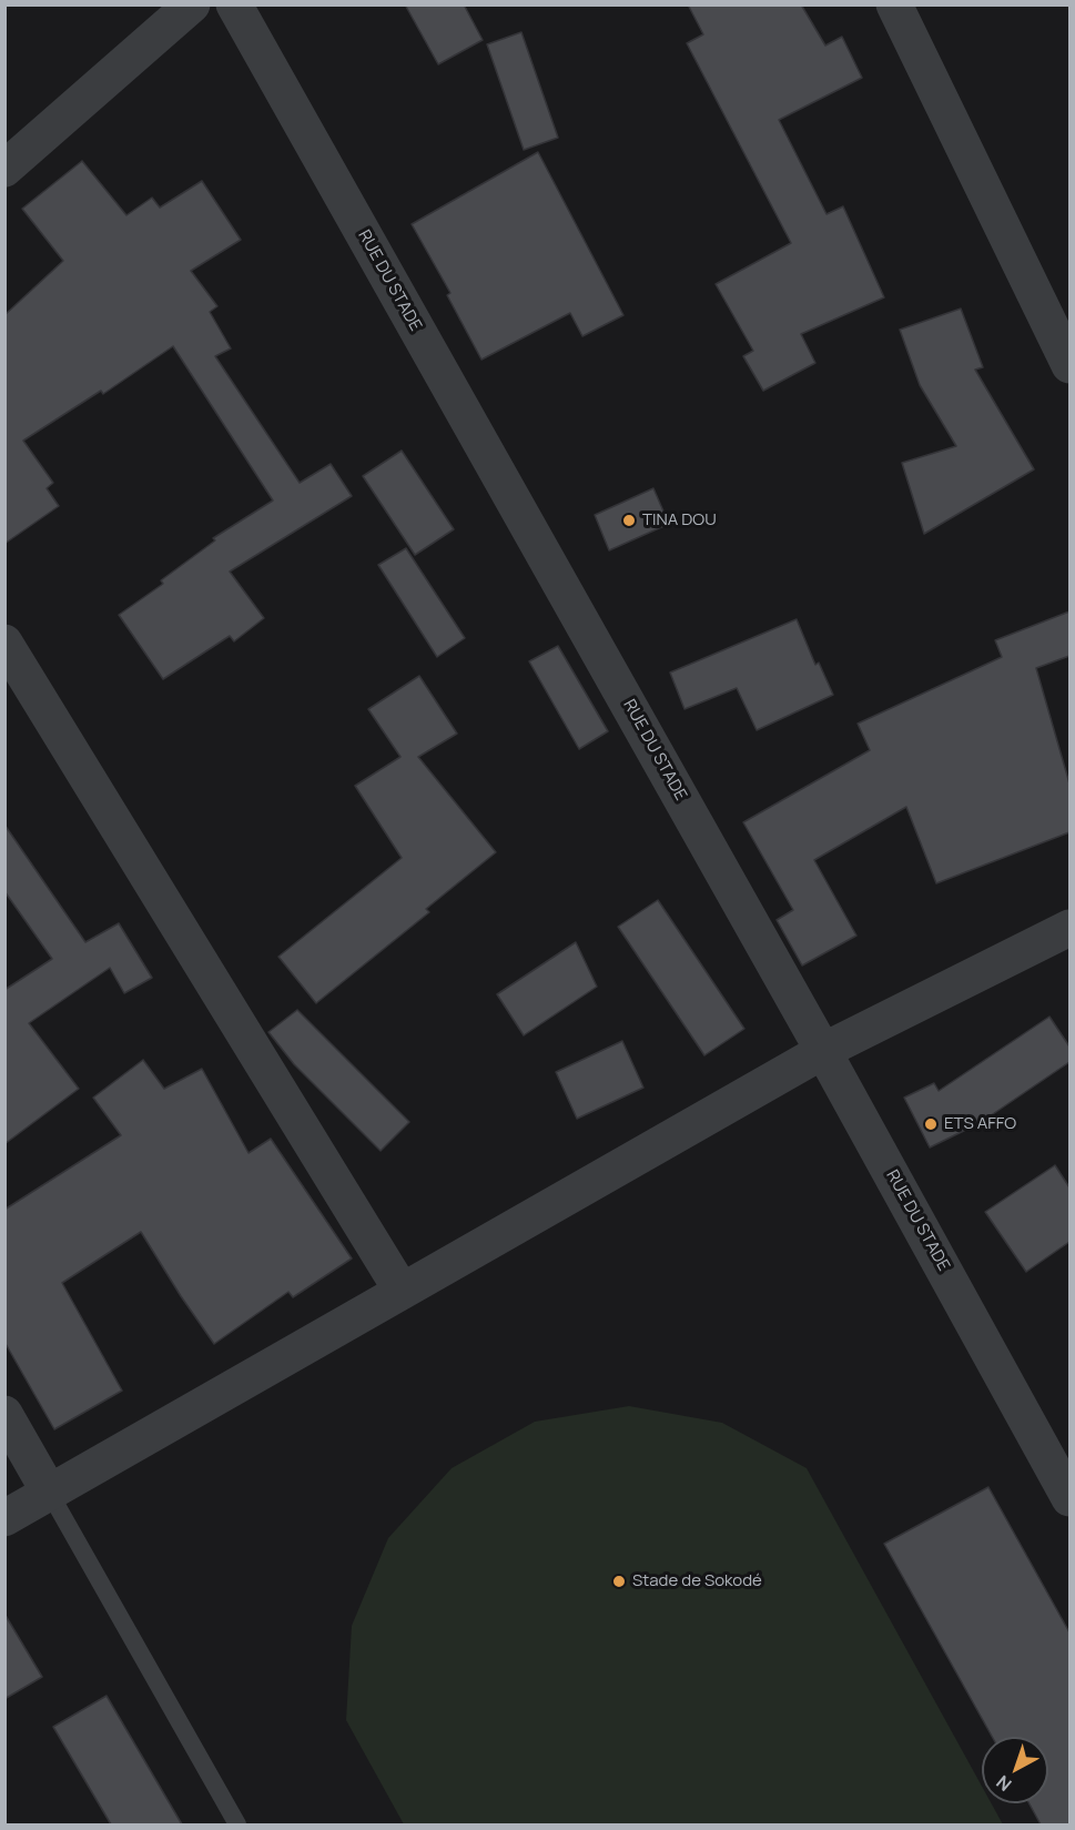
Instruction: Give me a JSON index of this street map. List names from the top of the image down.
{
  "streets": {
    "street": ["RUE DU STADE"]
  },
  "places": ["TINA DOU", "ETS AFFO", "Stade de Sokodé"],
  "north": "bottom left"
}
